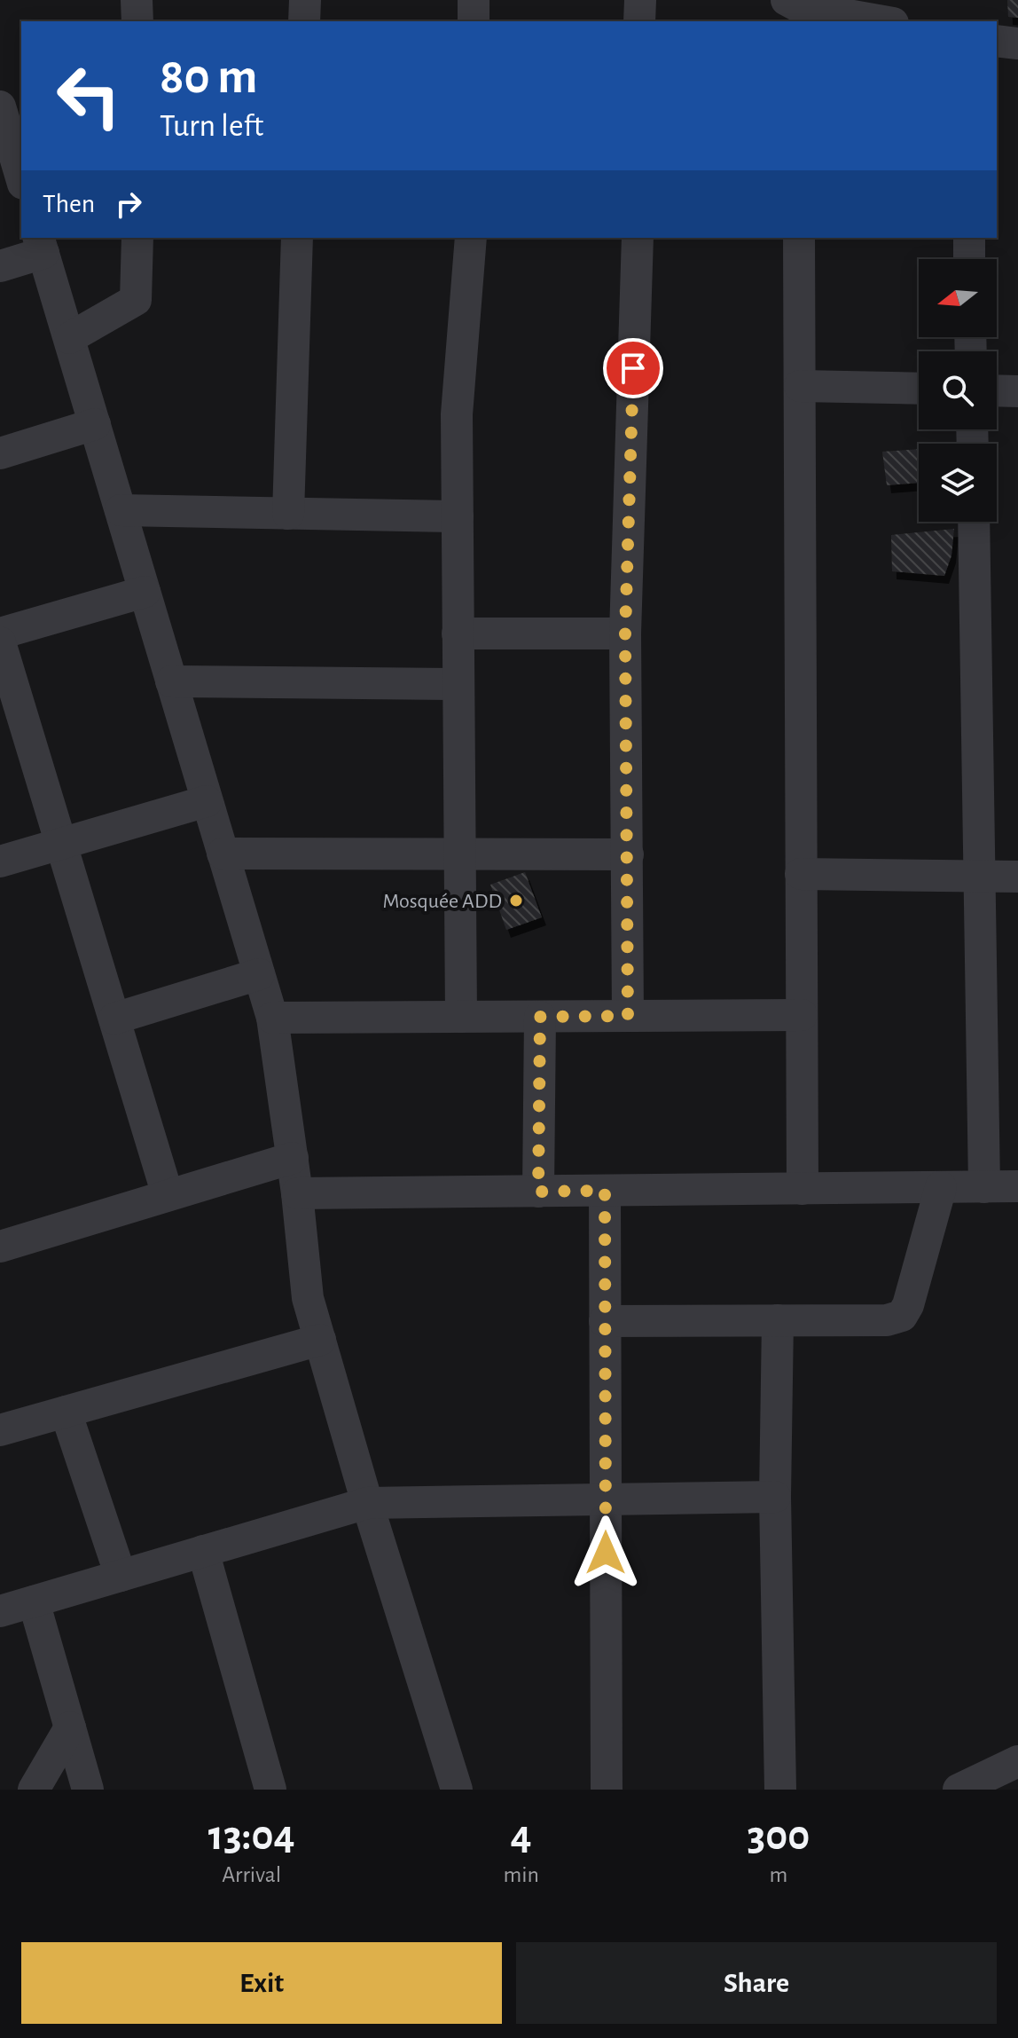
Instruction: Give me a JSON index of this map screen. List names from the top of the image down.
{
  "places": ["Mosquée ADD"],
  "north": "left",
  "page": {
    "turn": ["80 m", "Turn left"],
    "then": "Then",
    "eta": [
      "13:04",
      "Arrival",
      "4",
      "min",
      "300",
      "m"
    ],
    "buttons": ["Exit", "Share"]
  }
}
